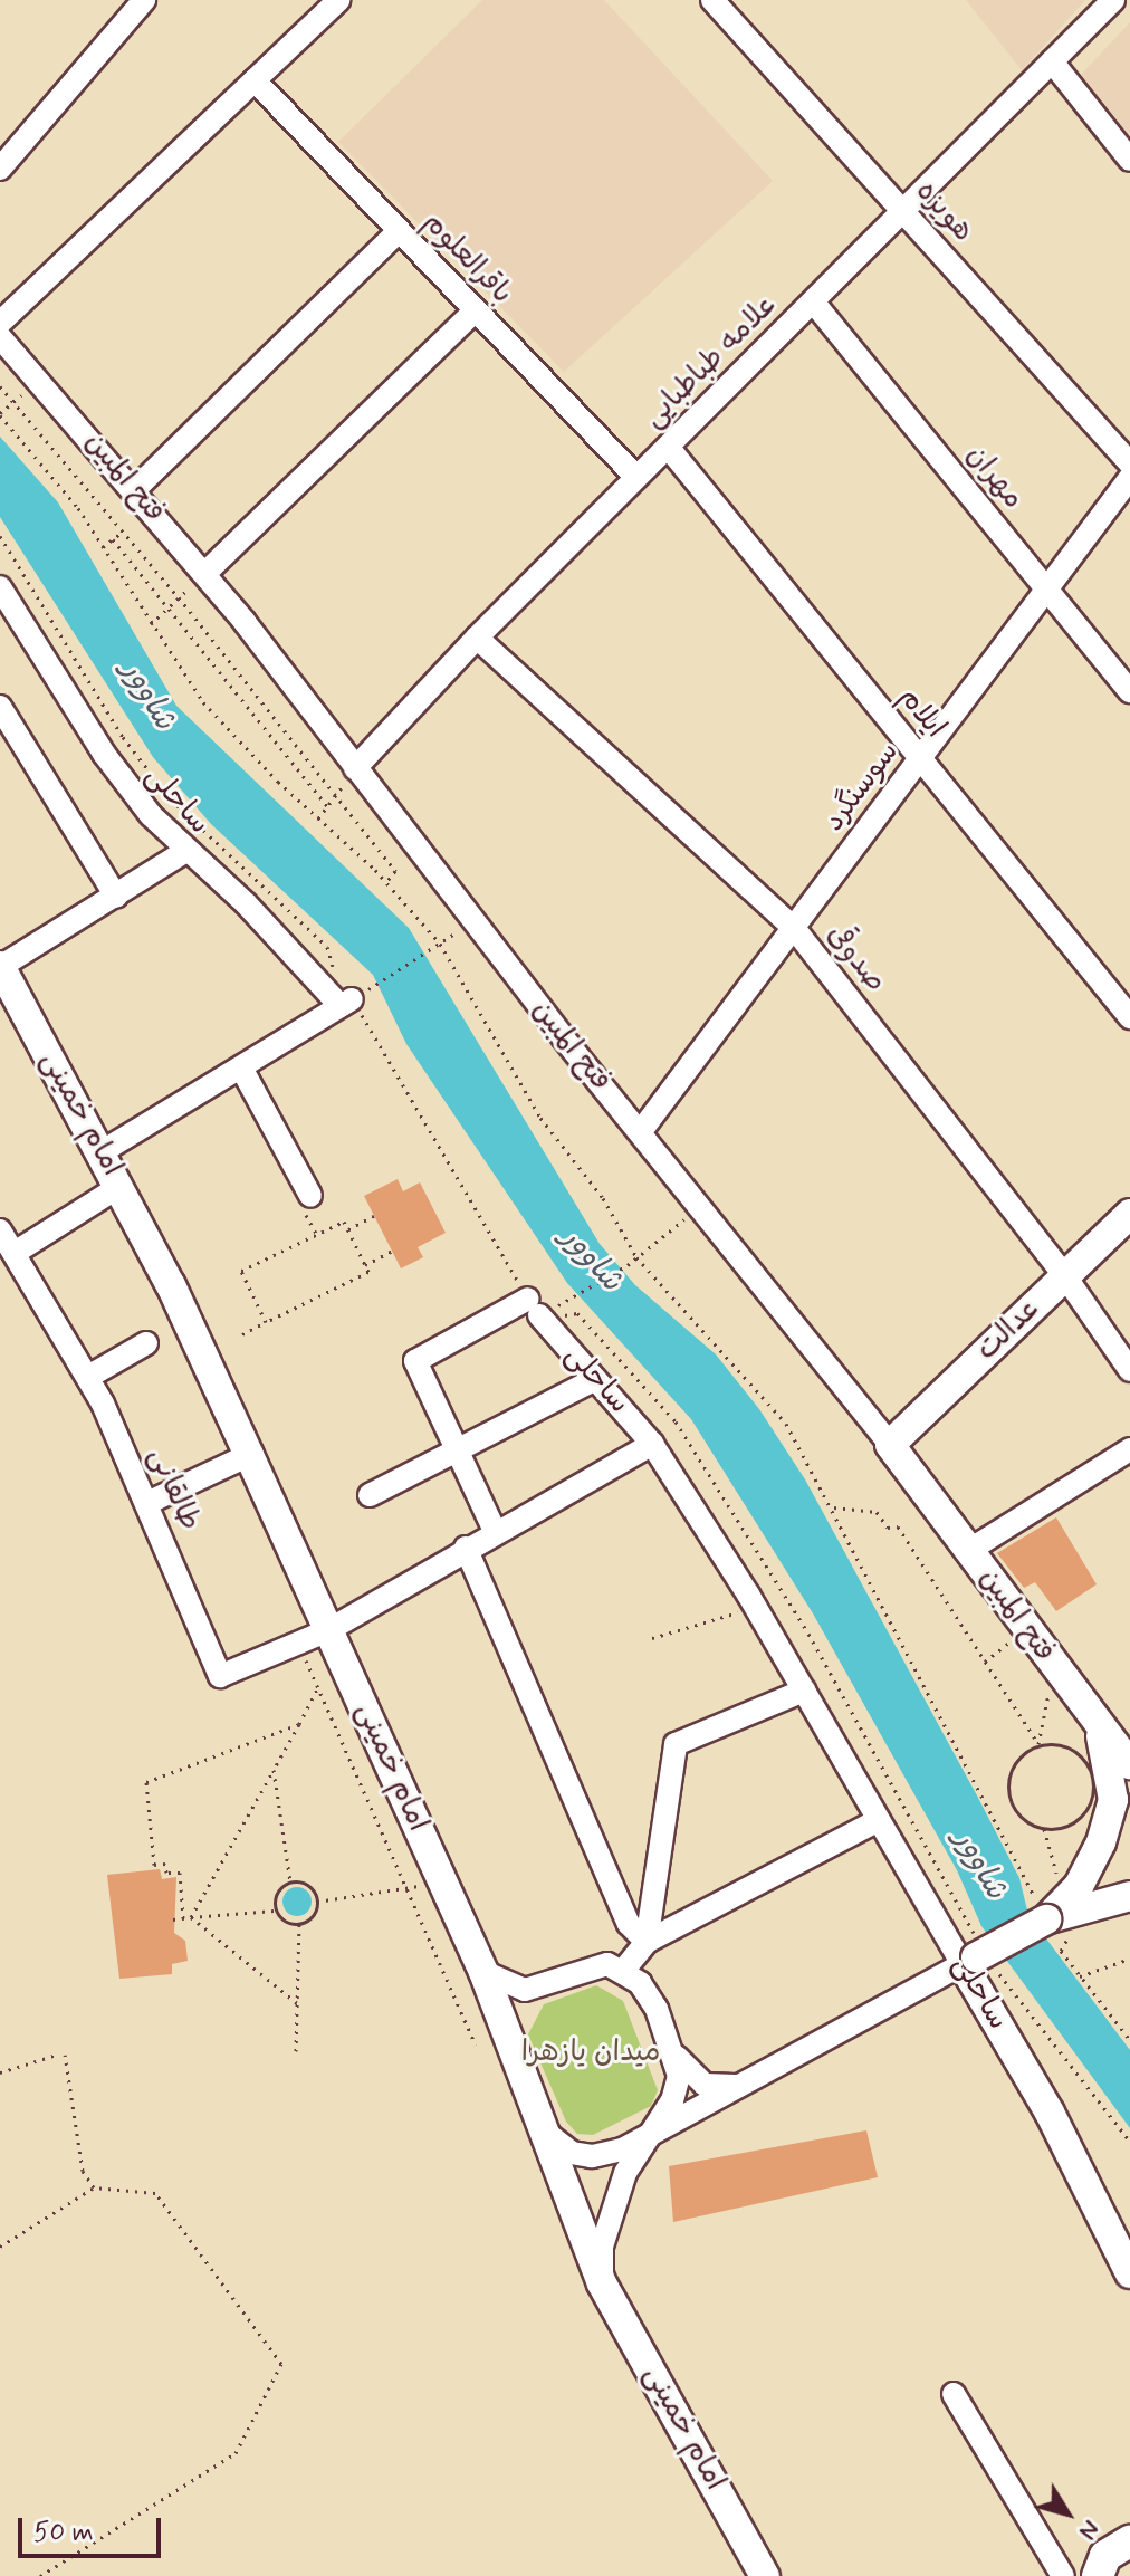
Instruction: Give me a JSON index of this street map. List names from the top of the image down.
{
  "streets": {
    "street": [
      "هویزه",
      "باقرالعلوم",
      "علامه طباطبایی",
      "فتح المبین",
      "مهران",
      "ایلام",
      "سوسنگرد",
      "ساحلی",
      "صدوقی",
      "امام خمینی",
      "عدالت",
      "طالقانی"
    ]
  },
  "crossings": [
    ["هویزه", "علامه طباطبایی"],
    ["باقرالعلوم", "علامه طباطبایی"],
    ["علامه طباطبایی", "فتح المبین"],
    ["علامه طباطبایی", "مهران"],
    ["علامه طباطبایی", "ایلام"],
    ["علامه طباطبایی", "صدوقی"],
    ["فتح المبین", "سوسنگرد"],
    ["فتح المبین", "عدالت"],
    ["مهران", "سوسنگرد"],
    ["ایلام", "سوسنگرد"],
    ["سوسنگرد", "صدوقی"],
    ["ساحلی", "طالقانی"],
    ["صدوقی", "عدالت"],
    ["امام خمینی", "طالقانی"]
  ],
  "water": ["شاوور"],
  "parks": ["میدان یازهرا"],
  "scale_bar": "50 m",
  "north": "bottom right"
}
